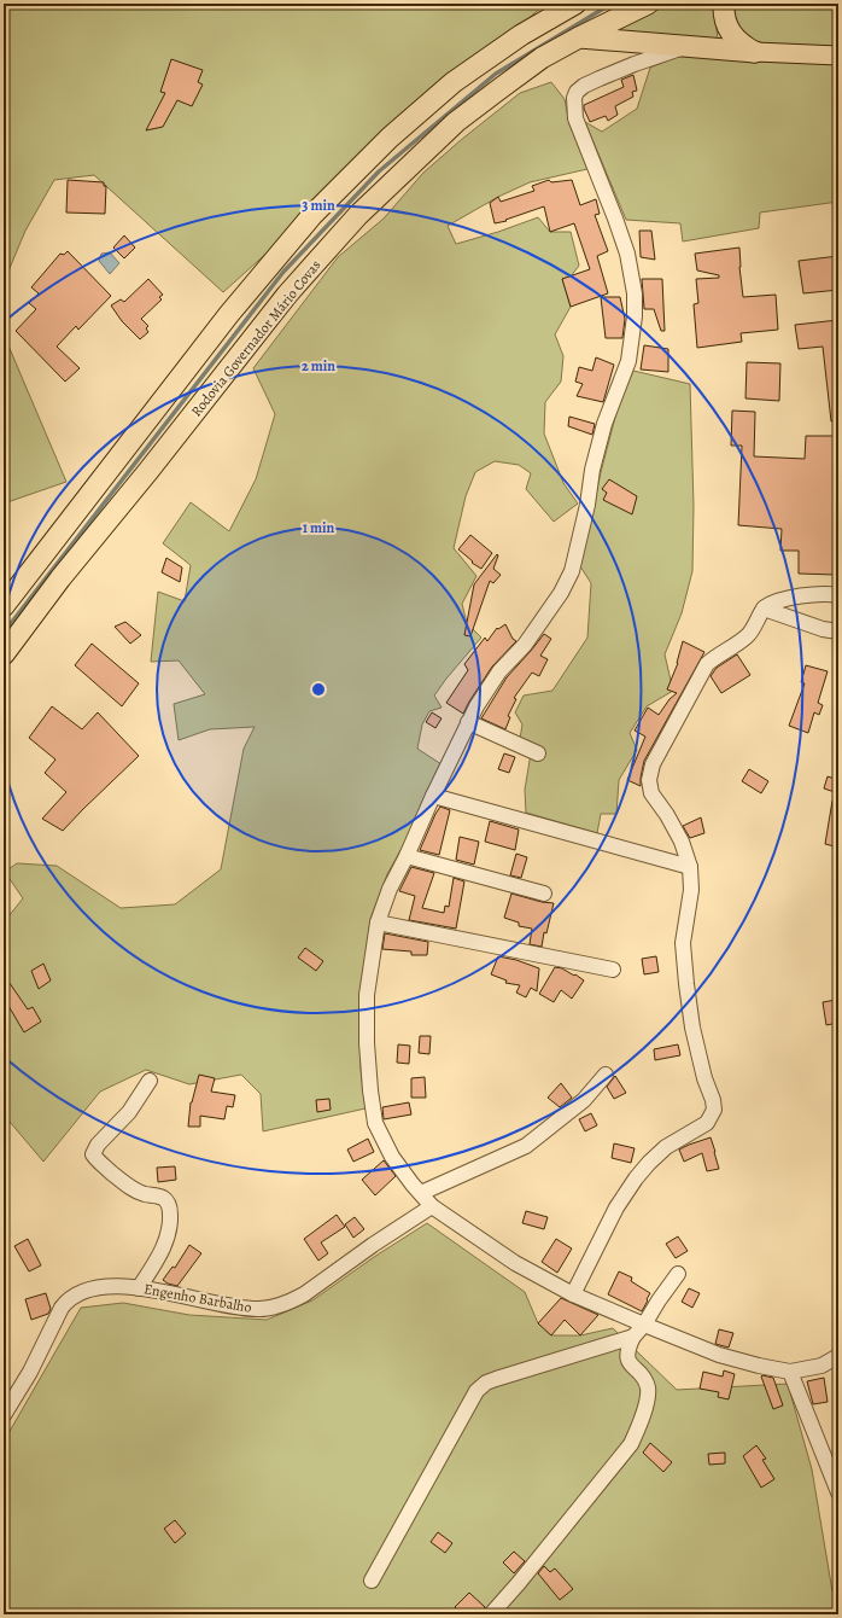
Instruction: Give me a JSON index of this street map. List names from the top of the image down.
{
  "streets": {
    "highway": ["Rodovia Governador Mário Covas"],
    "street": ["Engenho Barbalho"]
  },
  "rings": ["3 min", "2 min", "1 min"]
}
